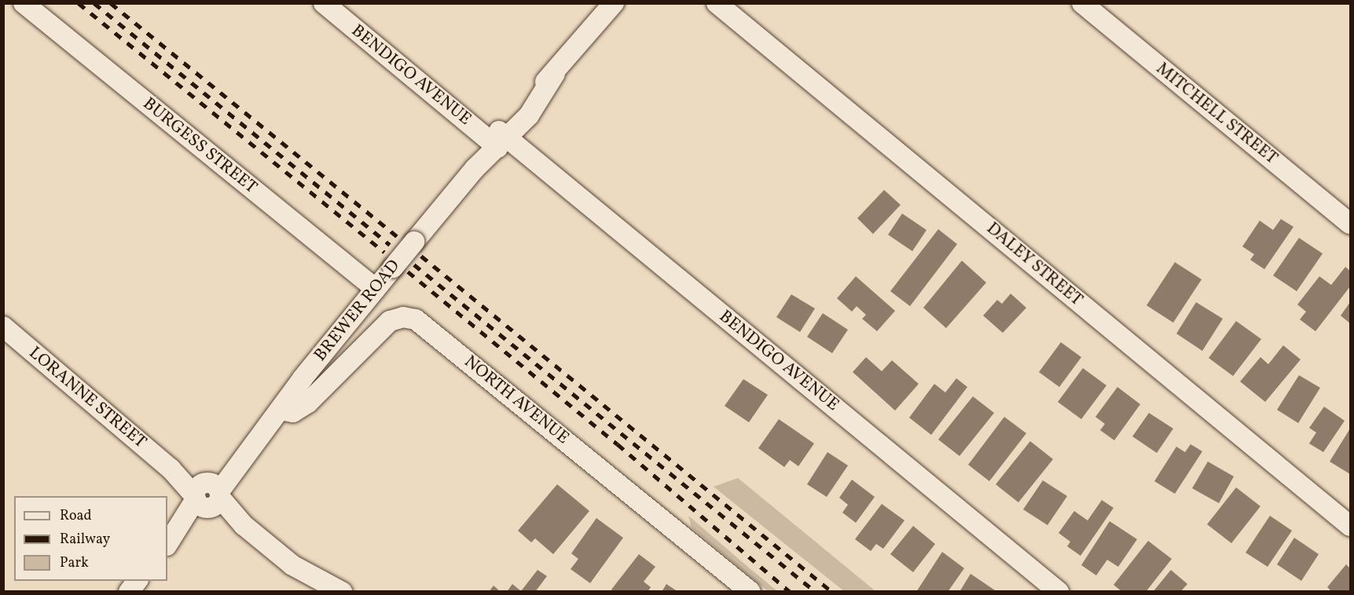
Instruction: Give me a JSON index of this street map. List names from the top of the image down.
{
  "streets": {
    "street": [
      "BENDIGO AVENUE",
      "MITCHELL STREET",
      "BURGESS STREET",
      "DALEY STREET",
      "BREWER ROAD",
      "LORANNE STREET",
      "NORTH AVENUE"
    ]
  },
  "crossings": [
    ["BENDIGO AVENUE", "BREWER ROAD"],
    ["BURGESS STREET", "BREWER ROAD"],
    ["BREWER ROAD", "LORANNE STREET"],
    ["BREWER ROAD", "NORTH AVENUE"]
  ],
  "legend": ["Road", "Railway", "Park"]
}
